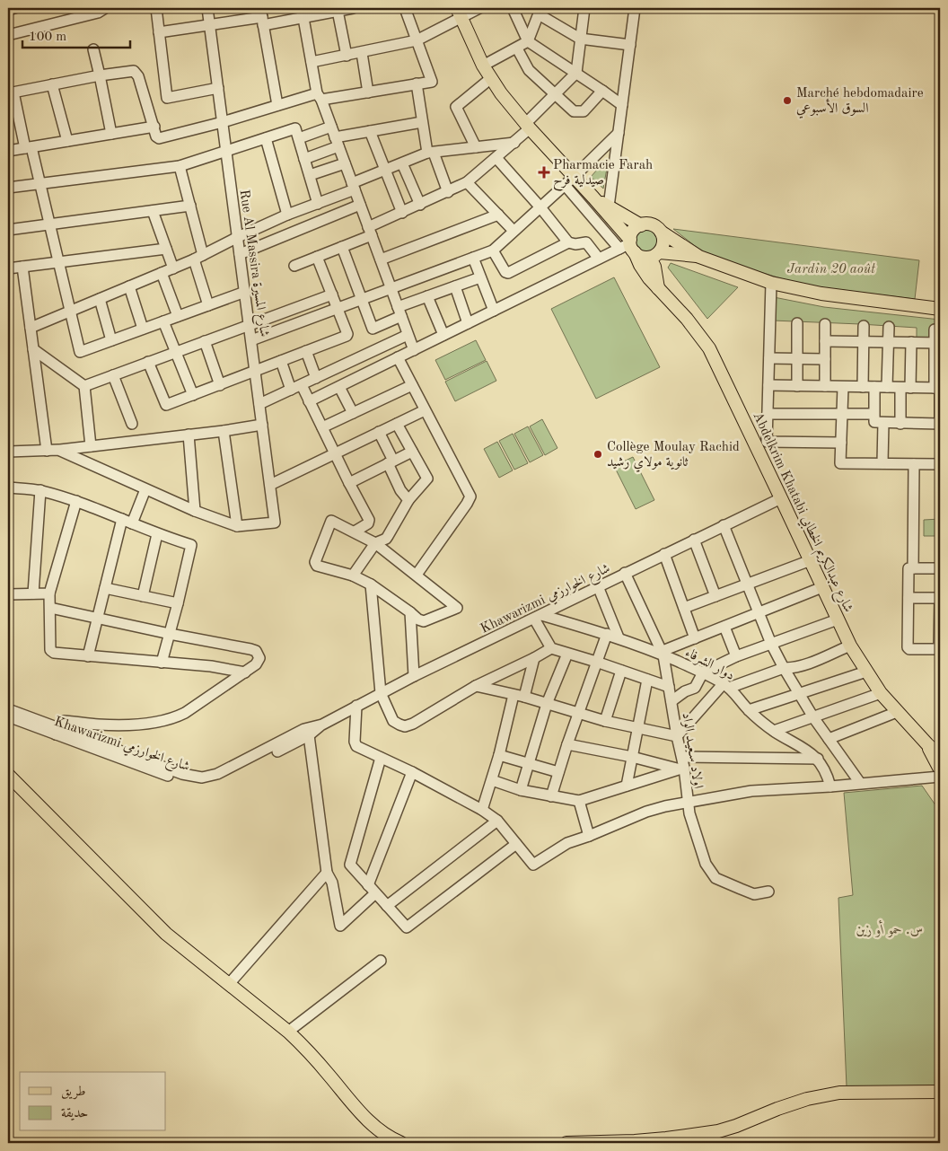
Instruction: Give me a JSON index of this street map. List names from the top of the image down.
{
  "streets": {
    "main road": ["Abdelkrim Khatabi شارع عبدالكريم الخطابي"],
    "street": [
      "Rue Al Massira شارع المسيرة",
      "Khawarizmi شارع الخوارزمي",
      "دوار الشرفاء",
      "اولاد سـعيـد الواد"
    ]
  },
  "crossings": [
    ["Abdelkrim Khatabi شارع عبدالكريم الخطابي", "Khawarizmi شارع الخوارزمي"],
    ["Khawarizmi شارع الخوارزمي", "دوار الشرفاء"],
    ["Khawarizmi شارع الخوارزمي", "اولاد سـعيـد الواد"],
    ["دوار الشرفاء", "اولاد سـعيـد الواد"]
  ],
  "parks": ["Jardin 20 août", "س. حمو أو زين"],
  "places": {
    "other": ["Marché hebdomadaire السوق الأسبوعي", "Collège Moulay Rachid ثانوية مولاي رشيد"],
    "health": ["Pharmacie Farah صيدلية فرح"]
  },
  "legend": ["طريق", "حديقة"],
  "scale_bar": "100 m"
}
